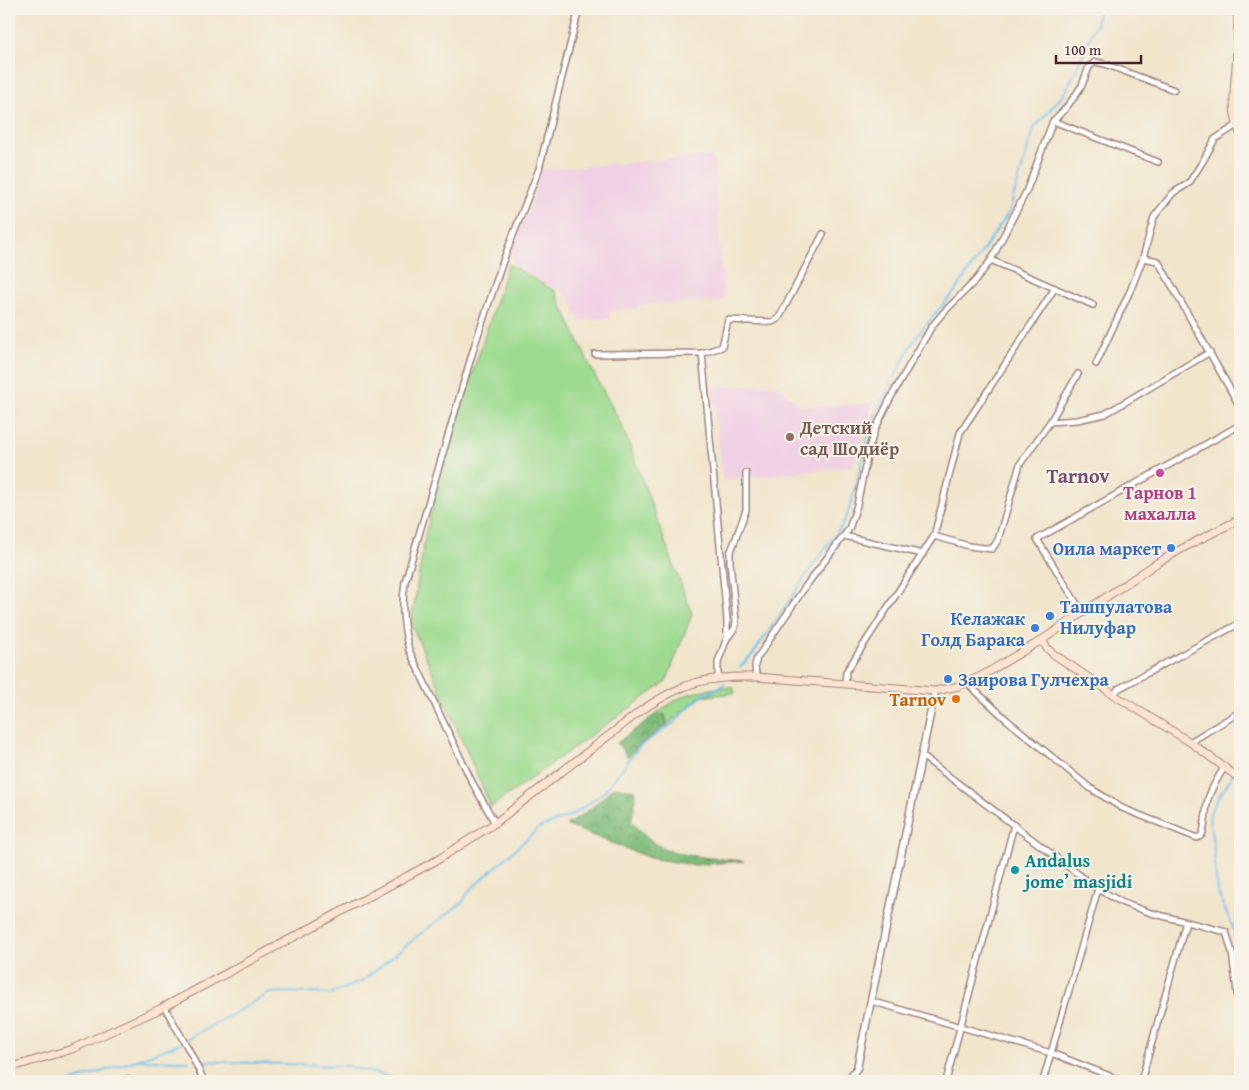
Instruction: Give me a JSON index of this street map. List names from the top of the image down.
{
  "districts": ["Tarnov"],
  "places": [
    "Детский сад Шодиёр",
    "Тарнов 1 махалла",
    "Оила маркет",
    "Ташпулатова Нилуфар",
    "Келажак Голд Барака",
    "Заирова Гулчехра",
    "Tarnov",
    "Andalus jome’ masjidi"
  ],
  "scale_bar": "100 m"
}
